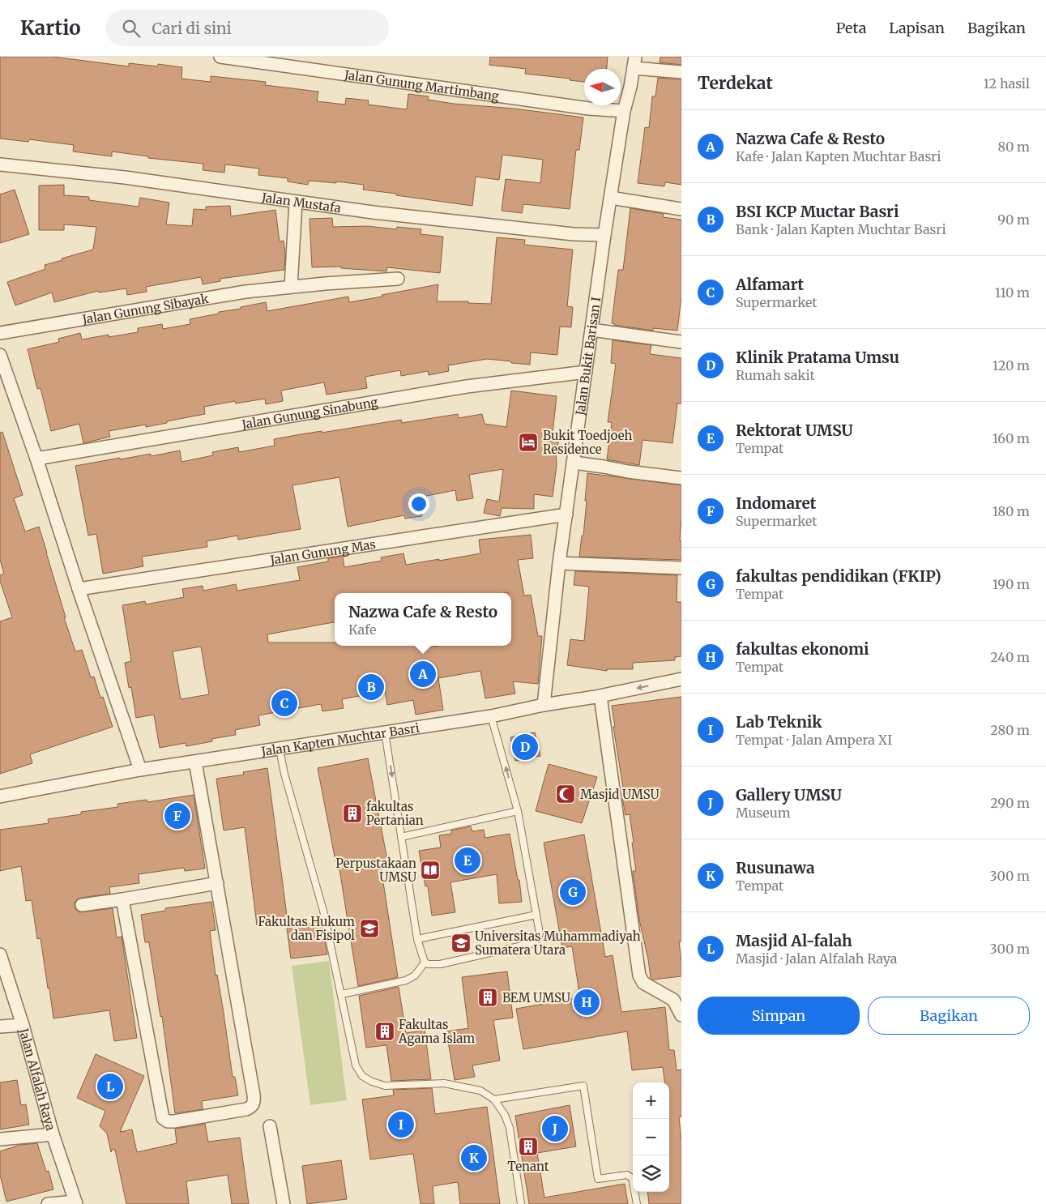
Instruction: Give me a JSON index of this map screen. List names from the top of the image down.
{
  "streets": {
    "street": [
      "Jalan Gunung Martimbang",
      "Jalan Mustafa",
      "Jalan Gunung Sibayak",
      "Jalan Bukit Barisan I",
      "Jalan Gunung Sinabung",
      "Jalan Gunung Mas",
      "Jalan Kapten Muchtar Basri",
      "Jalan Alfalah Raya"
    ]
  },
  "crossings": [
    ["Jalan Gunung Martimbang", "Jalan Bukit Barisan I"],
    ["Jalan Mustafa", "Jalan Bukit Barisan I"],
    ["Jalan Bukit Barisan I", "Jalan Gunung Sinabung"],
    ["Jalan Bukit Barisan I", "Jalan Gunung Mas"],
    ["Jalan Bukit Barisan I", "Jalan Kapten Muchtar Basri"]
  ],
  "places": {
    "hotel": ["Bukit Toedjoeh Residence"],
    "mosque": ["Masjid UMSU"],
    "building": [
      "fakultas Pertanian",
      "BEM UMSU",
      "Fakultas Agama Islam",
      "Tenant"
    ],
    "library": ["Perpustakaan UMSU"],
    "school or university": ["Fakultas Hukum dan Fisipol", "Universitas Muhammadiyah Sumatera Utara"]
  },
  "north": "left",
  "page": {
    "header": "Kartio",
    "search": "Cari di sini",
    "nav": ["Peta", "Lapisan", "Bagikan"],
    "heading": ["Terdekat", "12 hasil"],
    "list": [
      {
        "mark": "A",
        "name": "Nazwa Cafe & Resto",
        "note": "Kafe · Jalan Kapten Muchtar Basri",
        "value": "80 m"
      },
      {
        "mark": "B",
        "name": "BSI KCP Muctar Basri",
        "note": "Bank · Jalan Kapten Muchtar Basri",
        "value": "90 m"
      },
      {
        "mark": "C",
        "name": "Alfamart",
        "note": "Supermarket",
        "value": "110 m"
      },
      {
        "mark": "D",
        "name": "Klinik Pratama Umsu",
        "note": "Rumah sakit",
        "value": "120 m"
      },
      {
        "mark": "E",
        "name": "Rektorat UMSU",
        "note": "Tempat",
        "value": "160 m"
      },
      {
        "mark": "F",
        "name": "Indomaret",
        "note": "Supermarket",
        "value": "180 m"
      },
      {
        "mark": "G",
        "name": "fakultas pendidikan (FKIP)",
        "note": "Tempat",
        "value": "190 m"
      },
      {
        "mark": "H",
        "name": "fakultas ekonomi",
        "note": "Tempat",
        "value": "240 m"
      },
      {
        "mark": "I",
        "name": "Lab Teknik",
        "note": "Tempat · Jalan Ampera XI",
        "value": "280 m"
      },
      {
        "mark": "J",
        "name": "Gallery UMSU",
        "note": "Museum",
        "value": "290 m"
      },
      {
        "mark": "K",
        "name": "Rusunawa",
        "note": "Tempat",
        "value": "300 m"
      },
      {
        "mark": "L",
        "name": "Masjid Al-falah",
        "note": "Masjid · Jalan Alfalah Raya",
        "value": "300 m"
      }
    ],
    "popup": ["Nazwa Cafe & Resto", "Kafe"],
    "pins": [
      "A",
      "B",
      "C",
      "D",
      "F",
      "E",
      "G",
      "H",
      "L",
      "I",
      "J",
      "K"
    ],
    "buttons": ["Simpan", "Bagikan"],
    "map_buttons": ["+", "−"]
  }
}
